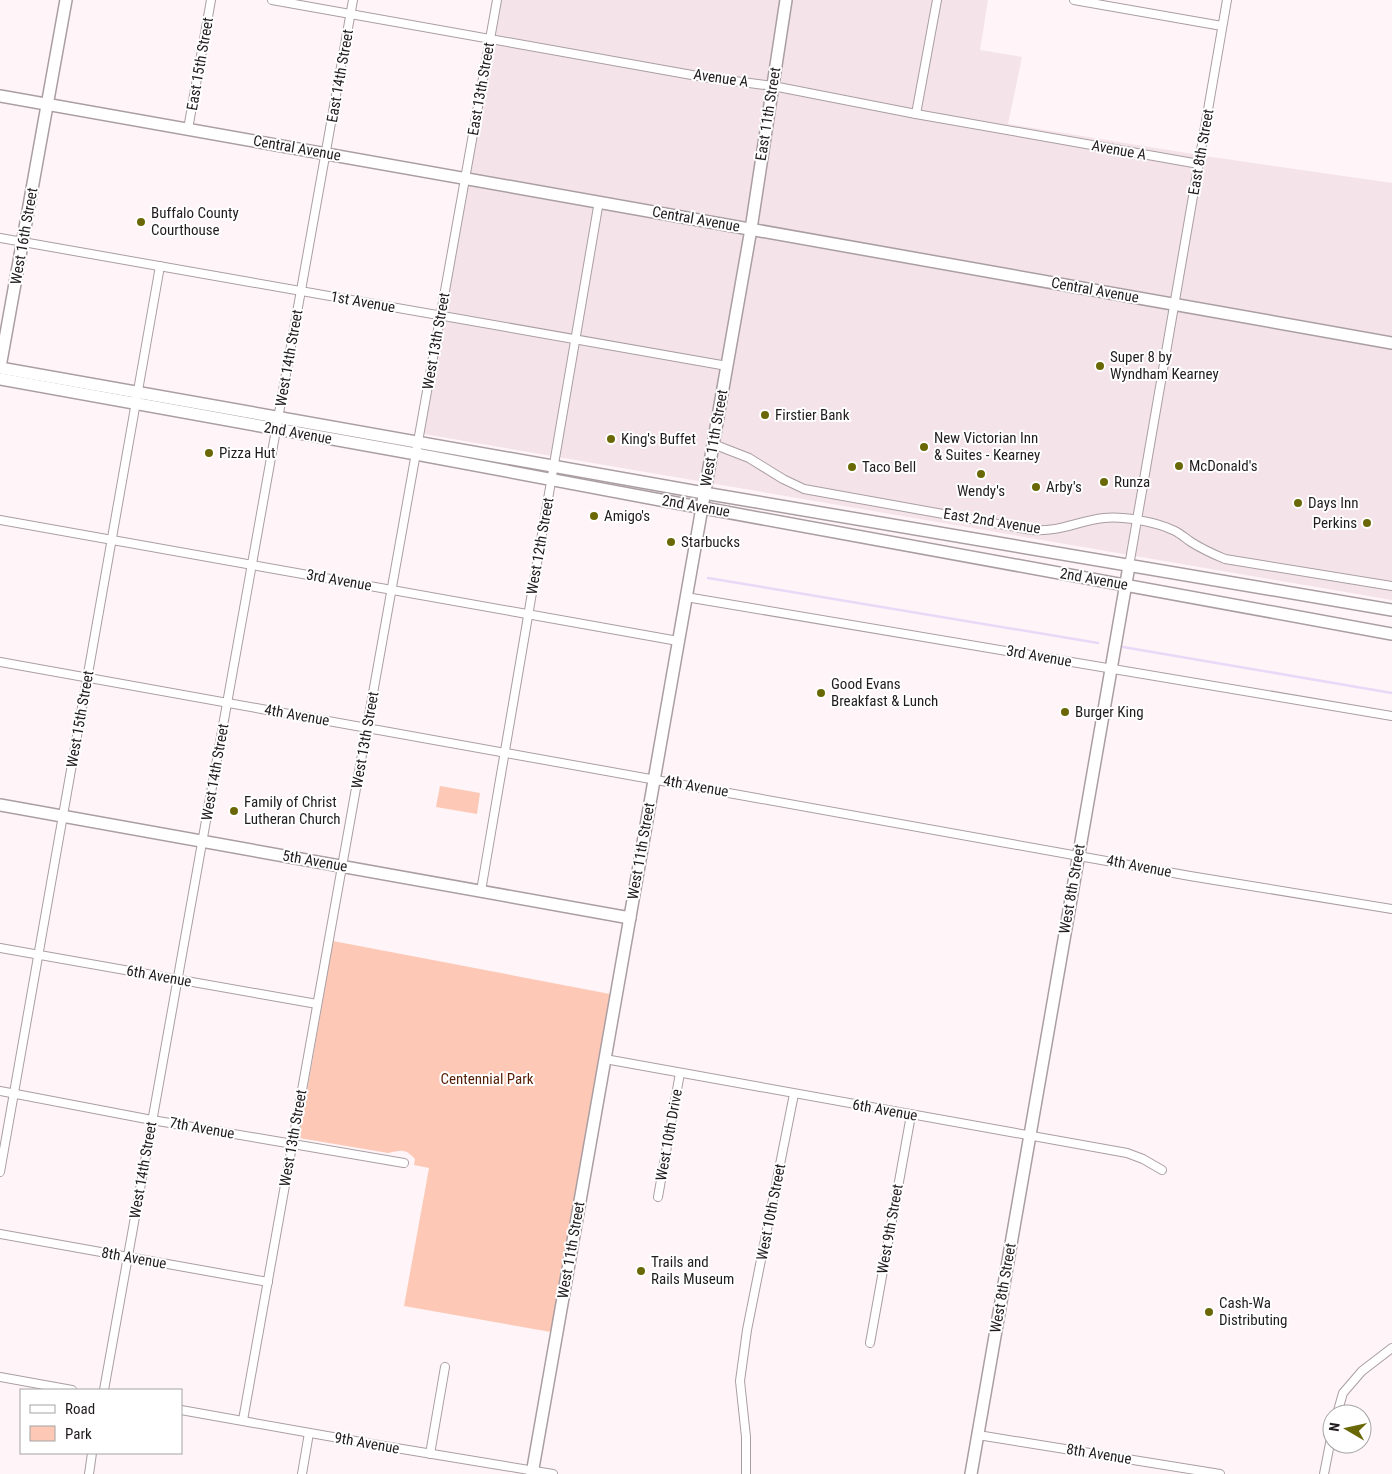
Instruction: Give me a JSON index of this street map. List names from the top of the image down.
{
  "streets": {
    "main road": [
      "East 11th Street",
      "Central Avenue",
      "West 16th Street",
      "2nd Avenue",
      "West 11th Street",
      "5th Avenue",
      "West 8th Street"
    ],
    "street": [
      "East 15th Street",
      "East 14th Street",
      "Avenue A",
      "East 13th Street",
      "East 8th Street",
      "1st Avenue",
      "West 13th Street",
      "West 14th Street",
      "East 2nd Avenue",
      "West 12th Street",
      "3rd Avenue",
      "4th Avenue",
      "West 15th Street",
      "6th Avenue",
      "7th Avenue",
      "West 10th Drive",
      "West 10th Street",
      "West 9th Street",
      "8th Avenue",
      "9th Avenue"
    ]
  },
  "crossings": [
    ["East 15th Street", "Central Avenue"],
    ["East 14th Street", "Avenue A"],
    ["East 14th Street", "Central Avenue"],
    ["East 14th Street", "West 14th Street"],
    ["Avenue A", "East 13th Street"],
    ["Avenue A", "East 11th Street"],
    ["Avenue A", "East 8th Street"],
    ["East 13th Street", "Central Avenue"],
    ["East 13th Street", "West 13th Street"],
    ["East 11th Street", "Central Avenue"],
    ["East 11th Street", "West 11th Street"],
    ["Central Avenue", "East 8th Street"],
    ["Central Avenue", "West 16th Street"],
    ["Central Avenue", "West 13th Street"],
    ["Central Avenue", "West 14th Street"],
    ["Central Avenue", "West 11th Street"],
    ["Central Avenue", "West 12th Street"],
    ["Central Avenue", "West 8th Street"],
    ["East 8th Street", "West 8th Street"],
    ["West 16th Street", "1st Avenue"],
    ["West 16th Street", "2nd Avenue"],
    ["1st Avenue", "West 13th Street"],
    ["1st Avenue", "West 14th Street"],
    ["1st Avenue", "West 11th Street"],
    ["1st Avenue", "West 12th Street"],
    ["1st Avenue", "West 15th Street"],
    ["West 13th Street", "2nd Avenue"],
    ["West 13th Street", "3rd Avenue"],
    ["West 13th Street", "4th Avenue"],
    ["West 13th Street", "5th Avenue"],
    ["West 13th Street", "6th Avenue"],
    ["West 13th Street", "7th Avenue"],
    ["West 13th Street", "8th Avenue"],
    ["West 13th Street", "9th Avenue"],
    ["West 14th Street", "2nd Avenue"],
    ["West 14th Street", "3rd Avenue"],
    ["West 14th Street", "4th Avenue"],
    ["West 14th Street", "5th Avenue"],
    ["West 14th Street", "6th Avenue"],
    ["West 14th Street", "7th Avenue"],
    ["West 14th Street", "8th Avenue"],
    ["2nd Avenue", "West 11th Street"],
    ["2nd Avenue", "West 12th Street"],
    ["2nd Avenue", "West 15th Street"],
    ["2nd Avenue", "West 8th Street"],
    ["West 11th Street", "East 2nd Avenue"],
    ["West 11th Street", "3rd Avenue"],
    ["West 11th Street", "4th Avenue"],
    ["West 11th Street", "5th Avenue"],
    ["West 11th Street", "6th Avenue"],
    ["West 11th Street", "9th Avenue"],
    ["East 2nd Avenue", "West 8th Street"],
    ["West 12th Street", "3rd Avenue"],
    ["West 12th Street", "4th Avenue"],
    ["West 12th Street", "5th Avenue"],
    ["3rd Avenue", "West 15th Street"],
    ["3rd Avenue", "West 8th Street"],
    ["4th Avenue", "West 15th Street"],
    ["4th Avenue", "West 8th Street"],
    ["West 15th Street", "5th Avenue"],
    ["West 15th Street", "6th Avenue"],
    ["West 15th Street", "7th Avenue"],
    ["West 8th Street", "6th Avenue"],
    ["West 8th Street", "8th Avenue"],
    ["6th Avenue", "West 10th Drive"],
    ["6th Avenue", "West 10th Street"],
    ["6th Avenue", "West 9th Street"]
  ],
  "parks": ["Centennial Park"],
  "places": [
    "Buffalo County Courthouse",
    "Super 8 by Wyndham Kearney",
    "Firstier Bank",
    "King's Buffet",
    "New Victorian Inn & Suites - Kearney",
    "Pizza Hut",
    "McDonald's",
    "Taco Bell",
    "Wendy's",
    "Runza",
    "Arby's",
    "Days Inn",
    "Amigo's",
    "Perkins",
    "Starbucks",
    "Good Evans Breakfast & Lunch",
    "Burger King",
    "Family of Christ Lutheran Church",
    "Trails and Rails Museum",
    "Cash-Wa Distributing"
  ],
  "legend": ["Road", "Park"],
  "north": "left"
}
